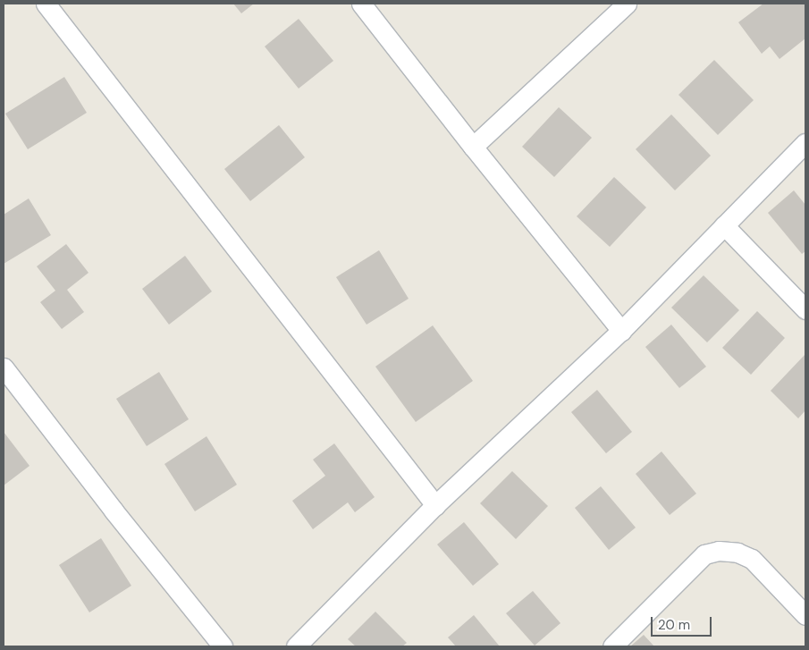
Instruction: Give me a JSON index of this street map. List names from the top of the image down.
{
  "scale_bar": "20 m"
}
